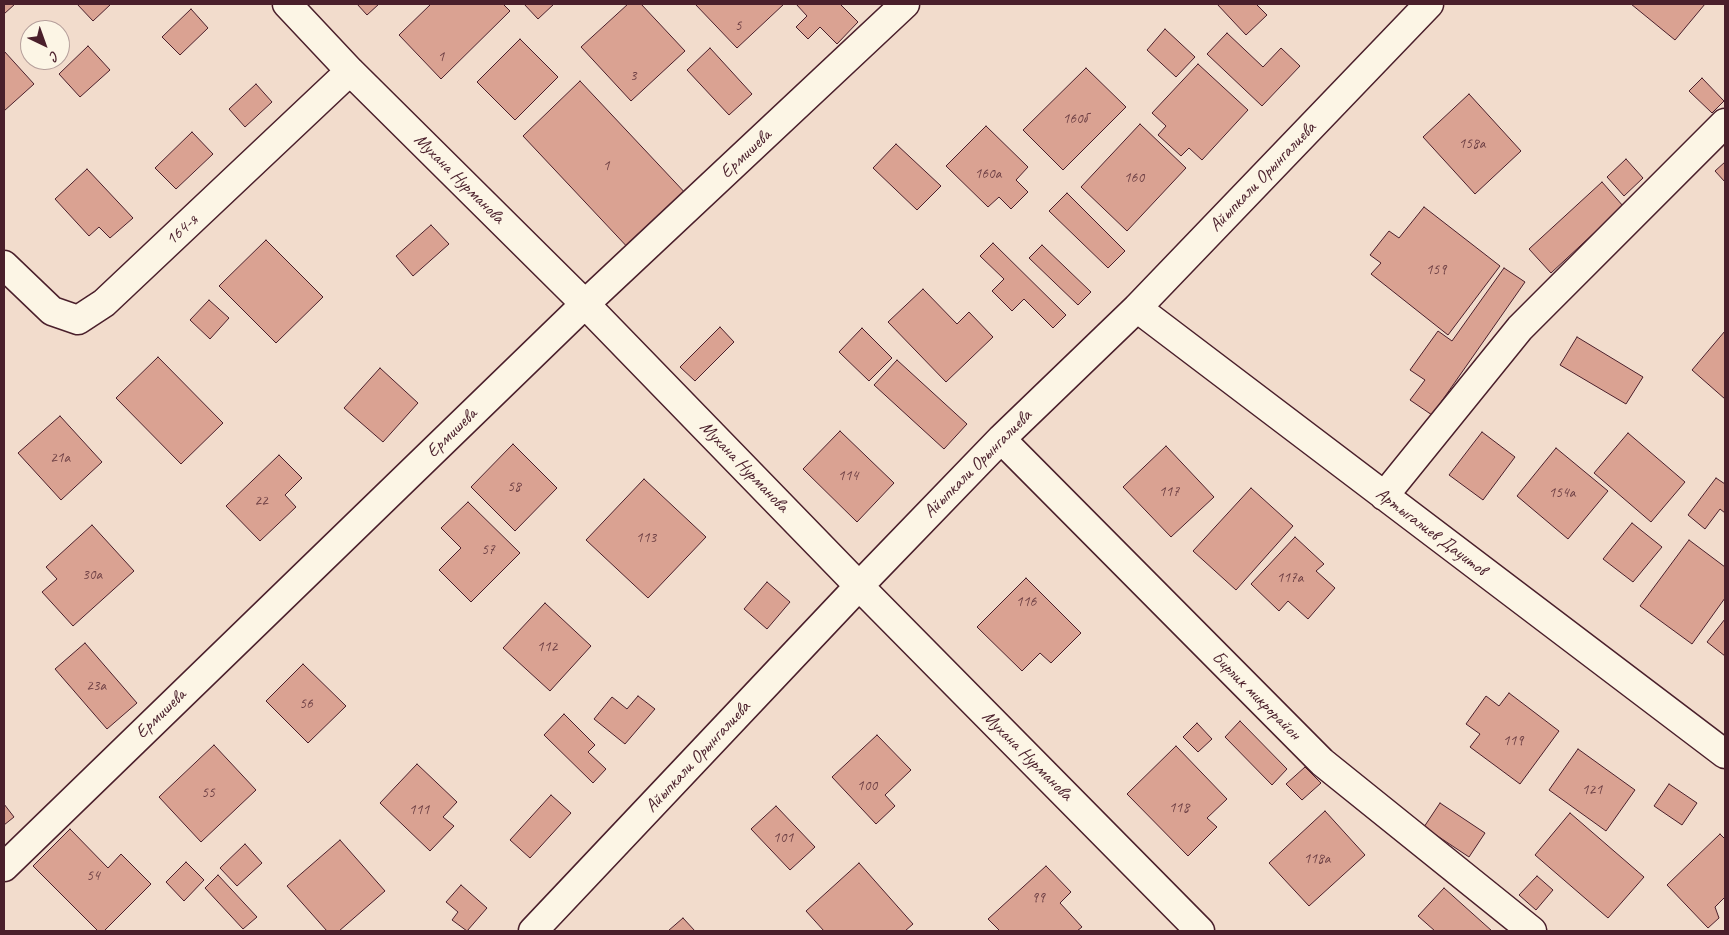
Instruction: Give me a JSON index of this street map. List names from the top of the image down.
{
  "streets": {
    "street": [
      "Ермишева",
      "Айыпкали Орынгалиева",
      "Мухана Нурманова",
      "164-я",
      "Артыгалиев Дауитов",
      "Бирлик микрорайон"
    ]
  },
  "crossings": [
    ["Ермишева", "Мухана Нурманова"],
    ["Айыпкали Орынгалиева", "Мухана Нурманова"],
    ["Айыпкали Орынгалиева", "Артыгалиев Дауитов"],
    ["Айыпкали Орынгалиева", "Бирлик микрорайон"],
    ["Мухана Нурманова", "164-я"]
  ],
  "house_numbers": [
    "5",
    "1",
    "3",
    "160б",
    "158а",
    "1",
    "160а",
    "160",
    "159",
    "21а",
    "114",
    "58",
    "117",
    "154а",
    "22",
    "113",
    "57",
    "30а",
    "117а",
    "116",
    "112",
    "23а",
    "56",
    "119",
    "100",
    "121",
    "55",
    "118",
    "111",
    "101",
    "118а",
    "54",
    "99"
  ],
  "north": "bottom right"
}
